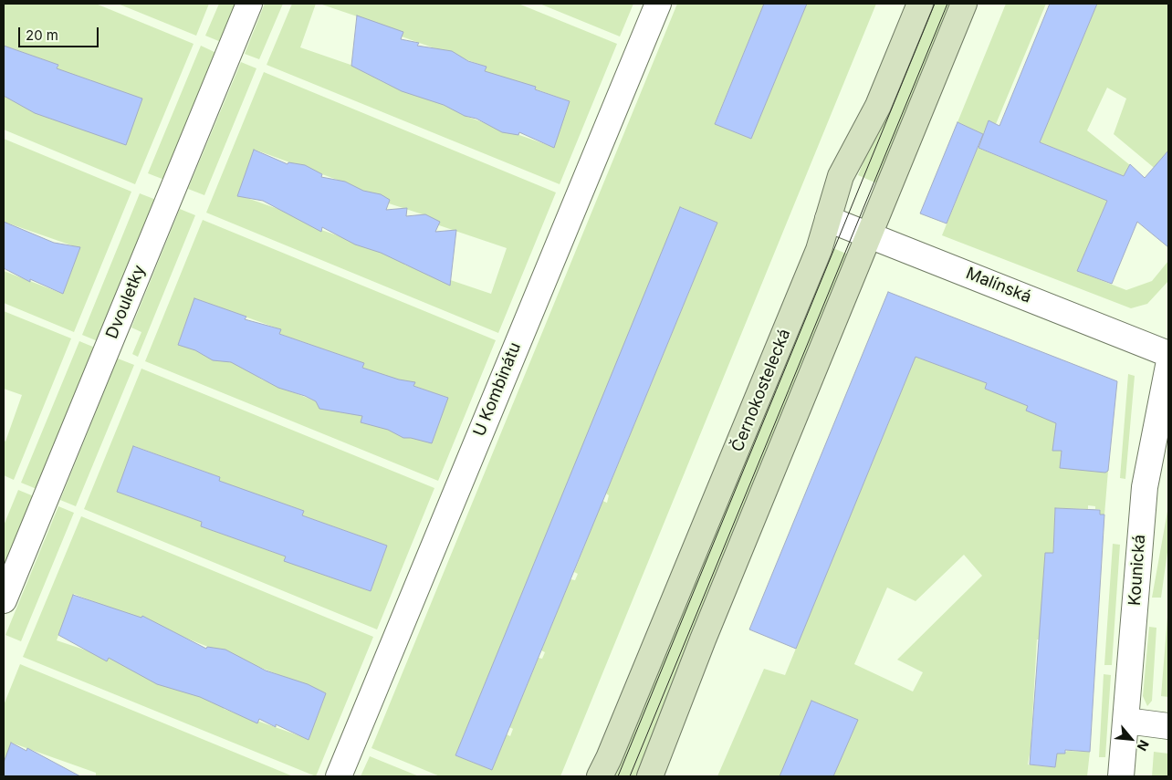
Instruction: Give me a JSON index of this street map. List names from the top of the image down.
{
  "streets": {
    "main road": ["Černokostelecká"],
    "street": [
      "Malínská",
      "Dvouletky",
      "U Kombinátu",
      "Kounická"
    ]
  },
  "crossings": [
    ["Malínská", "Černokostelecká"]
  ],
  "scale_bar": "20 m",
  "north": "bottom right"
}
